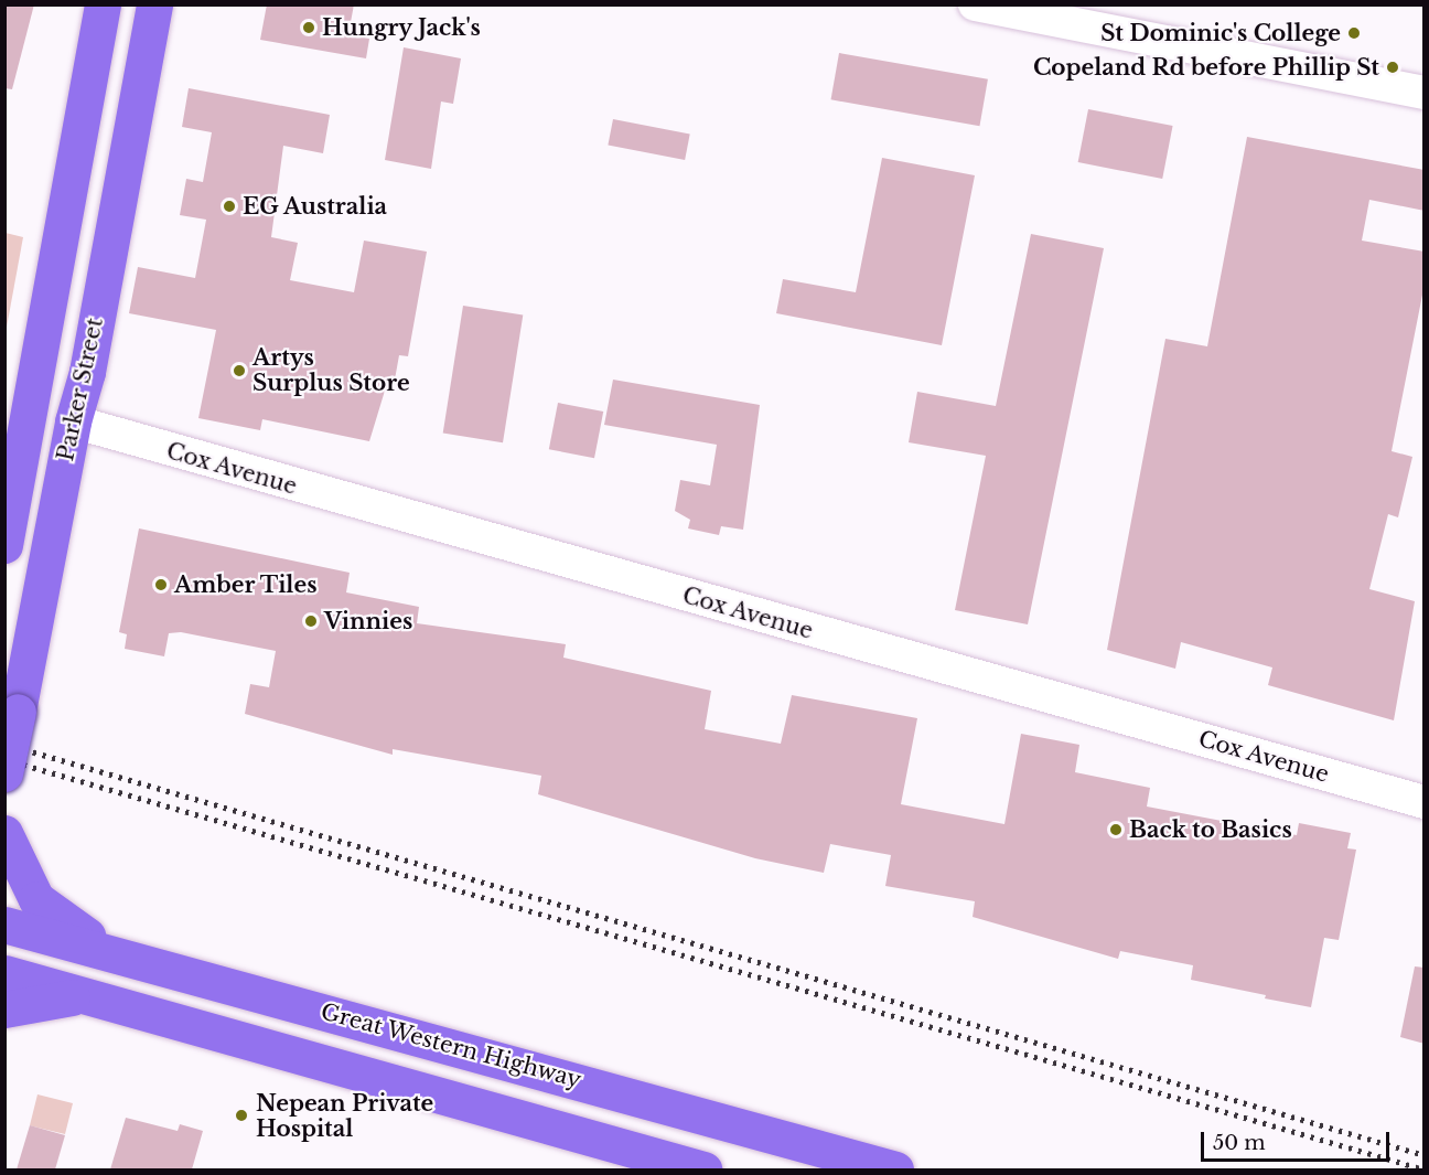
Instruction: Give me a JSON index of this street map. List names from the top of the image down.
{
  "streets": {
    "highway": ["Parker Street", "Great Western Highway"],
    "street": ["Cox Avenue"]
  },
  "crossings": [
    ["Parker Street", "Cox Avenue"]
  ],
  "places": [
    "Hungry Jack's",
    "St Dominic's College",
    "Copeland Rd before Phillip St",
    "EG Australia",
    "Artys Surplus Store",
    "Amber Tiles",
    "Vinnies",
    "Back to Basics",
    "Nepean Private Hospital"
  ],
  "scale_bar": "50 m"
}
